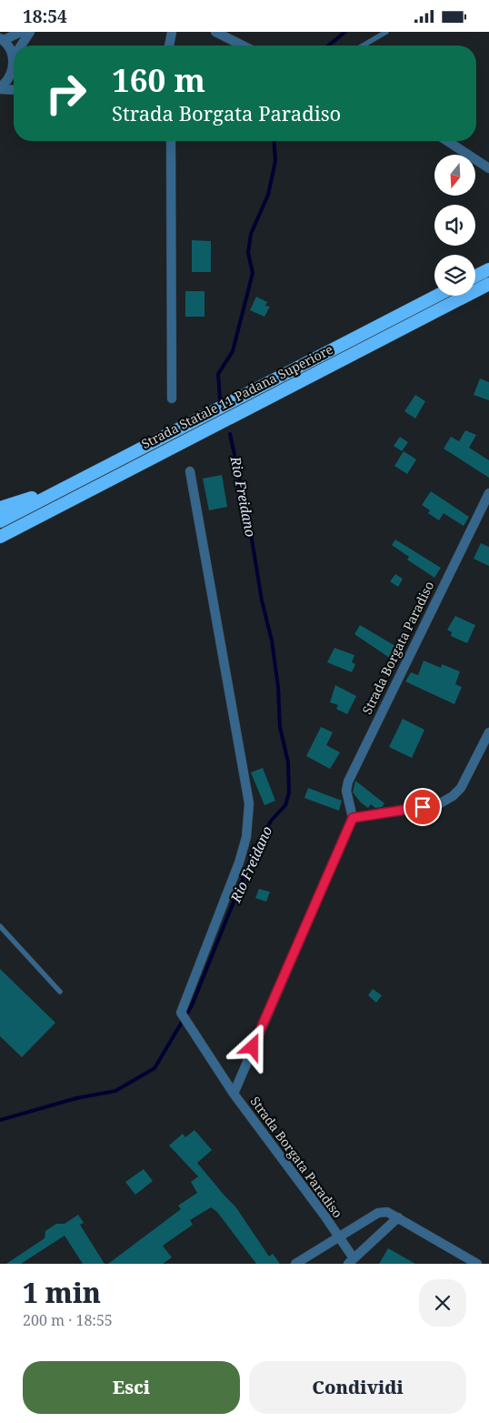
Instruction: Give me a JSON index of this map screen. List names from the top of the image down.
{
  "streets": {
    "highway": ["Strada Statale 11 Padana Superiore"],
    "street": ["Strada Borgata Paradiso"]
  },
  "water": ["Rio Freidano"],
  "north": "bottom",
  "page": {
    "status": "18:54",
    "turn": ["160 m", "Strada Borgata Paradiso"],
    "heading": ["1 min", "200 m · 18:55"],
    "buttons": ["Esci", "Condividi"]
  }
}
